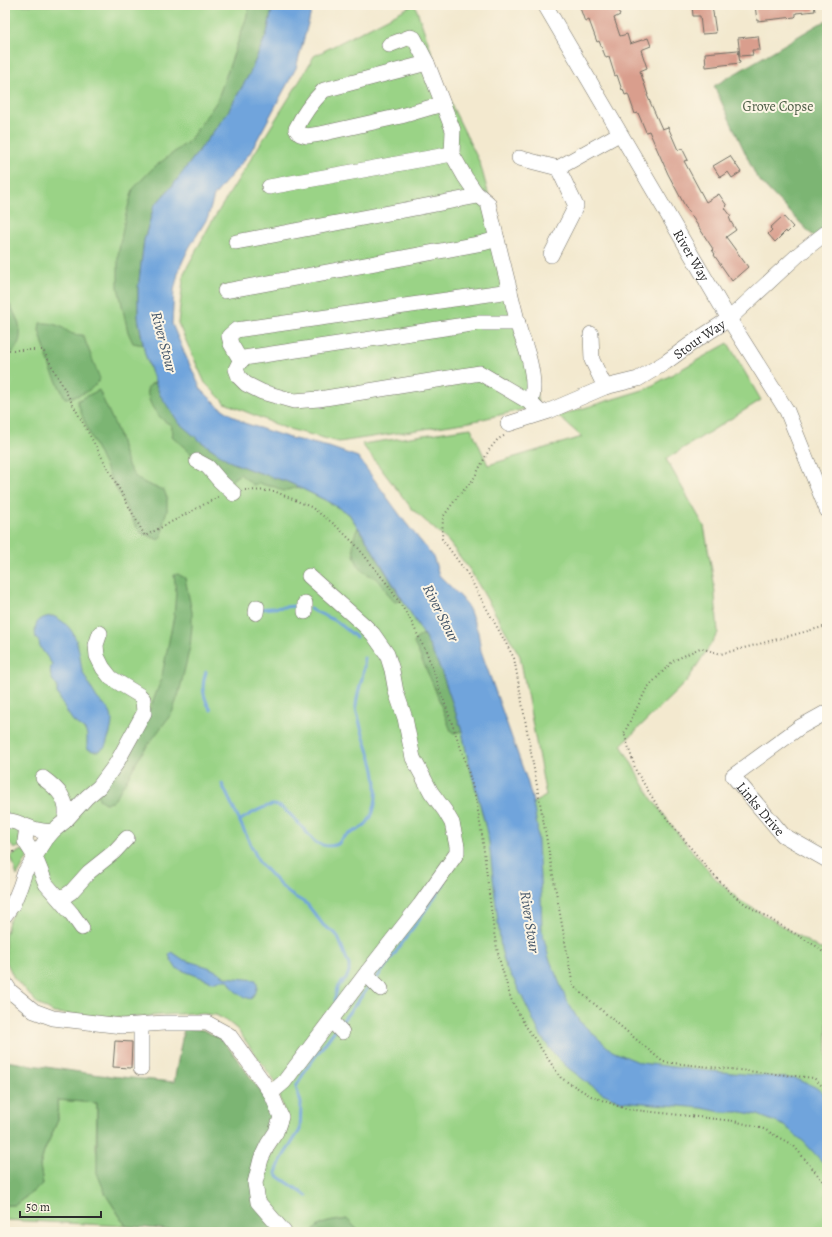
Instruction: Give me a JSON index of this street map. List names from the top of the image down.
{
  "streets": {
    "street": ["River Way", "Stour Way", "Links Drive"]
  },
  "crossings": [
    ["River Way", "Stour Way"]
  ],
  "water": ["River Stour"],
  "parks": ["Grove Copse"],
  "scale_bar": "50 m"
}
